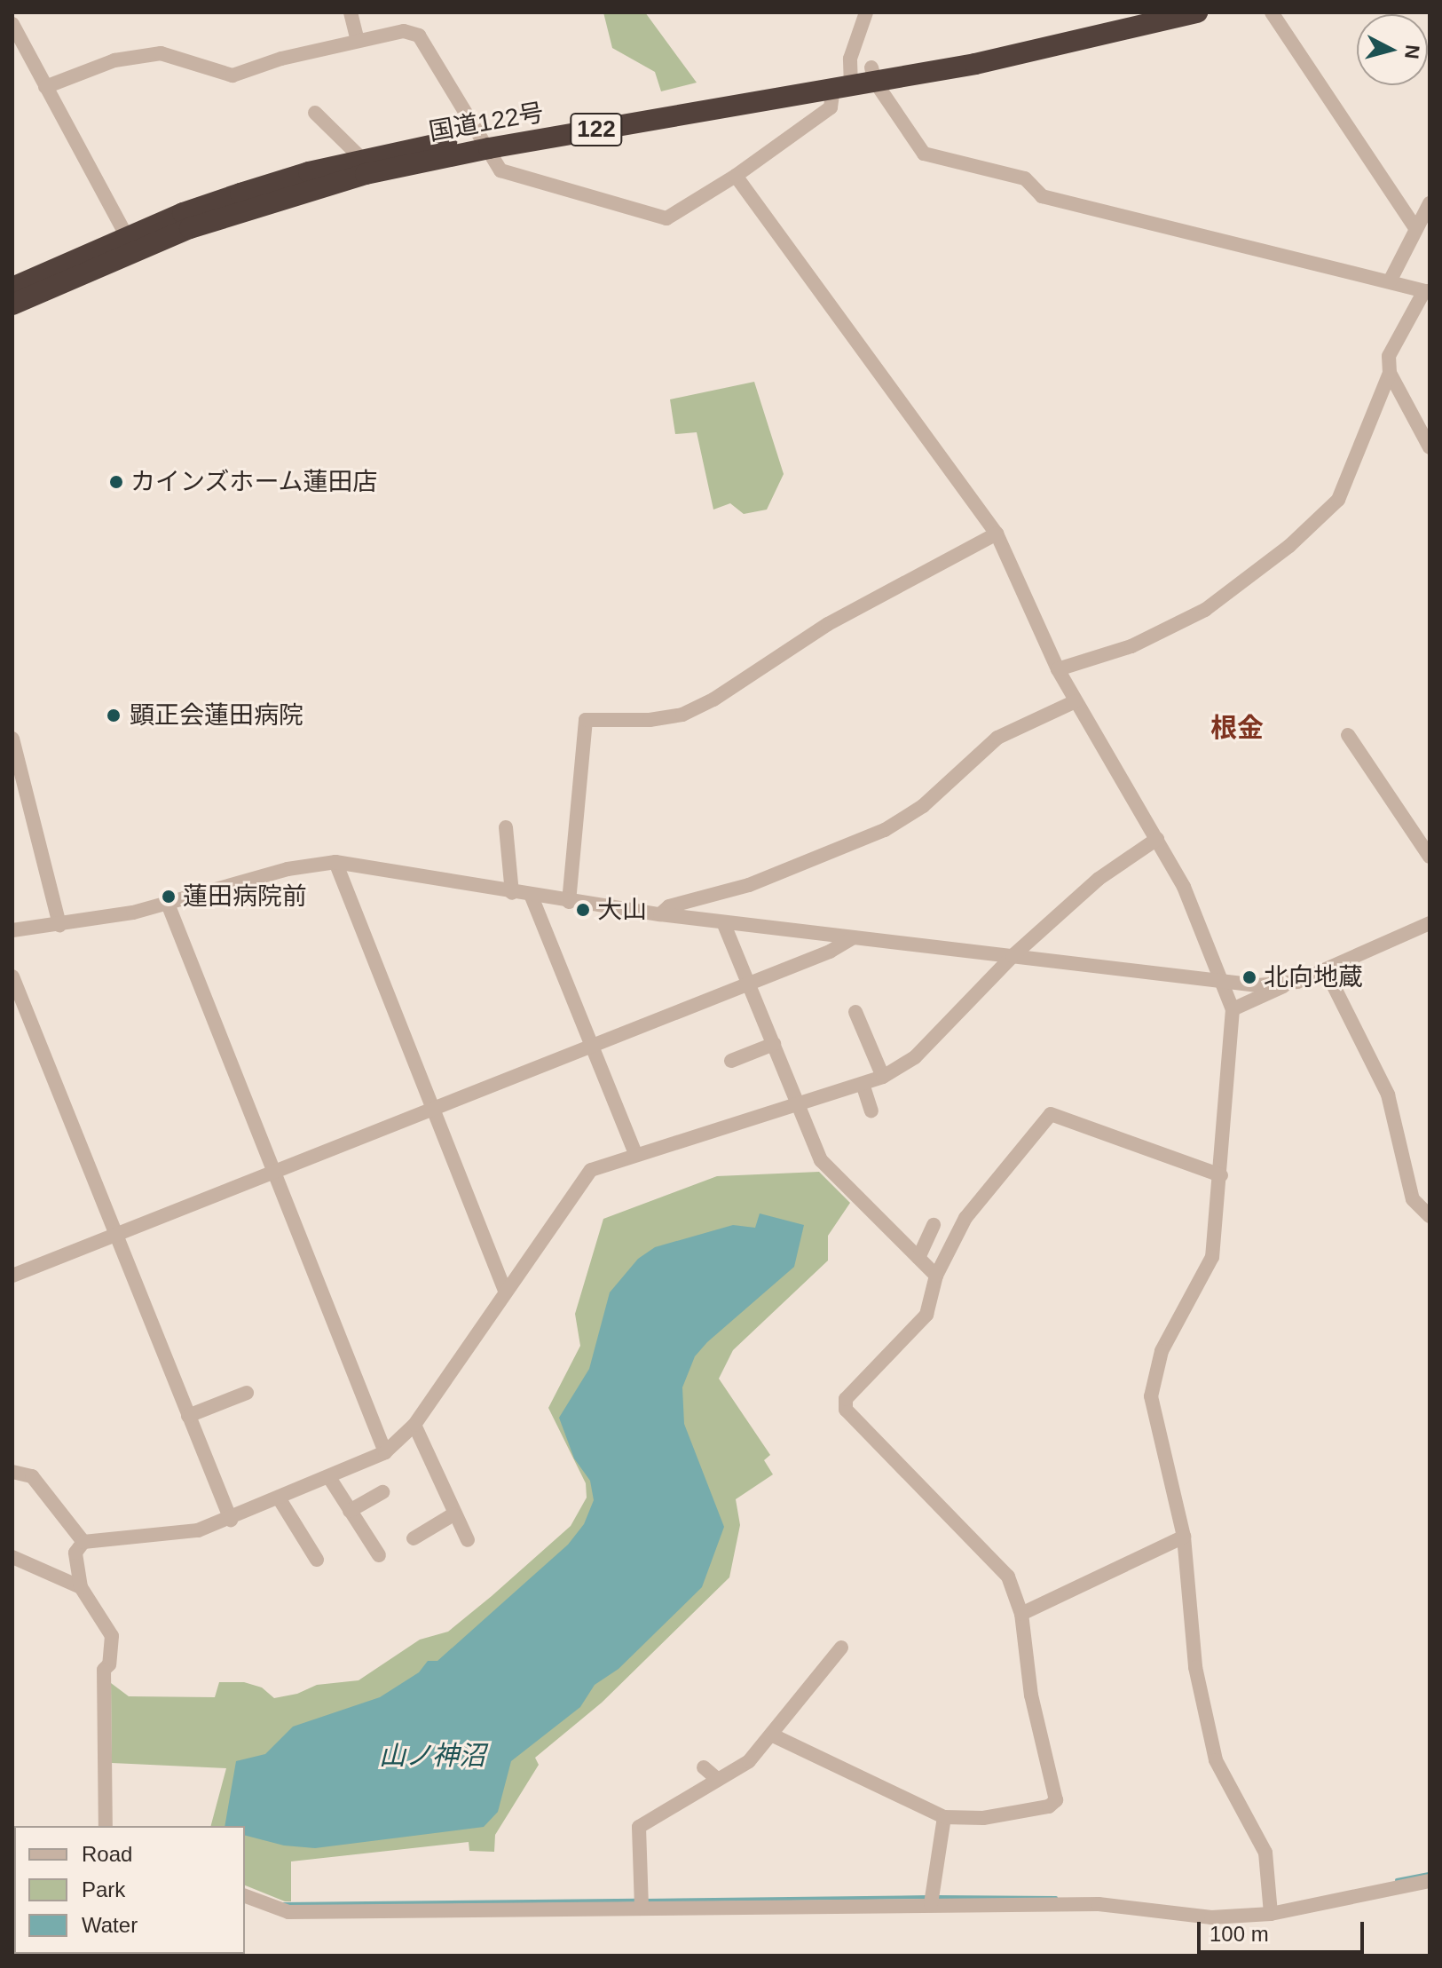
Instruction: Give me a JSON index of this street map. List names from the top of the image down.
{
  "streets": {
    "highway": ["国道122号", "122"]
  },
  "districts": ["根金"],
  "water": ["山ノ神沼"],
  "places": [
    "カインズホーム蓮田店",
    "顕正会蓮田病院",
    "蓮田病院前",
    "大山",
    "北向地蔵"
  ],
  "legend": ["Road", "Park", "Water"],
  "scale_bar": "100 m",
  "north": "right"
}
